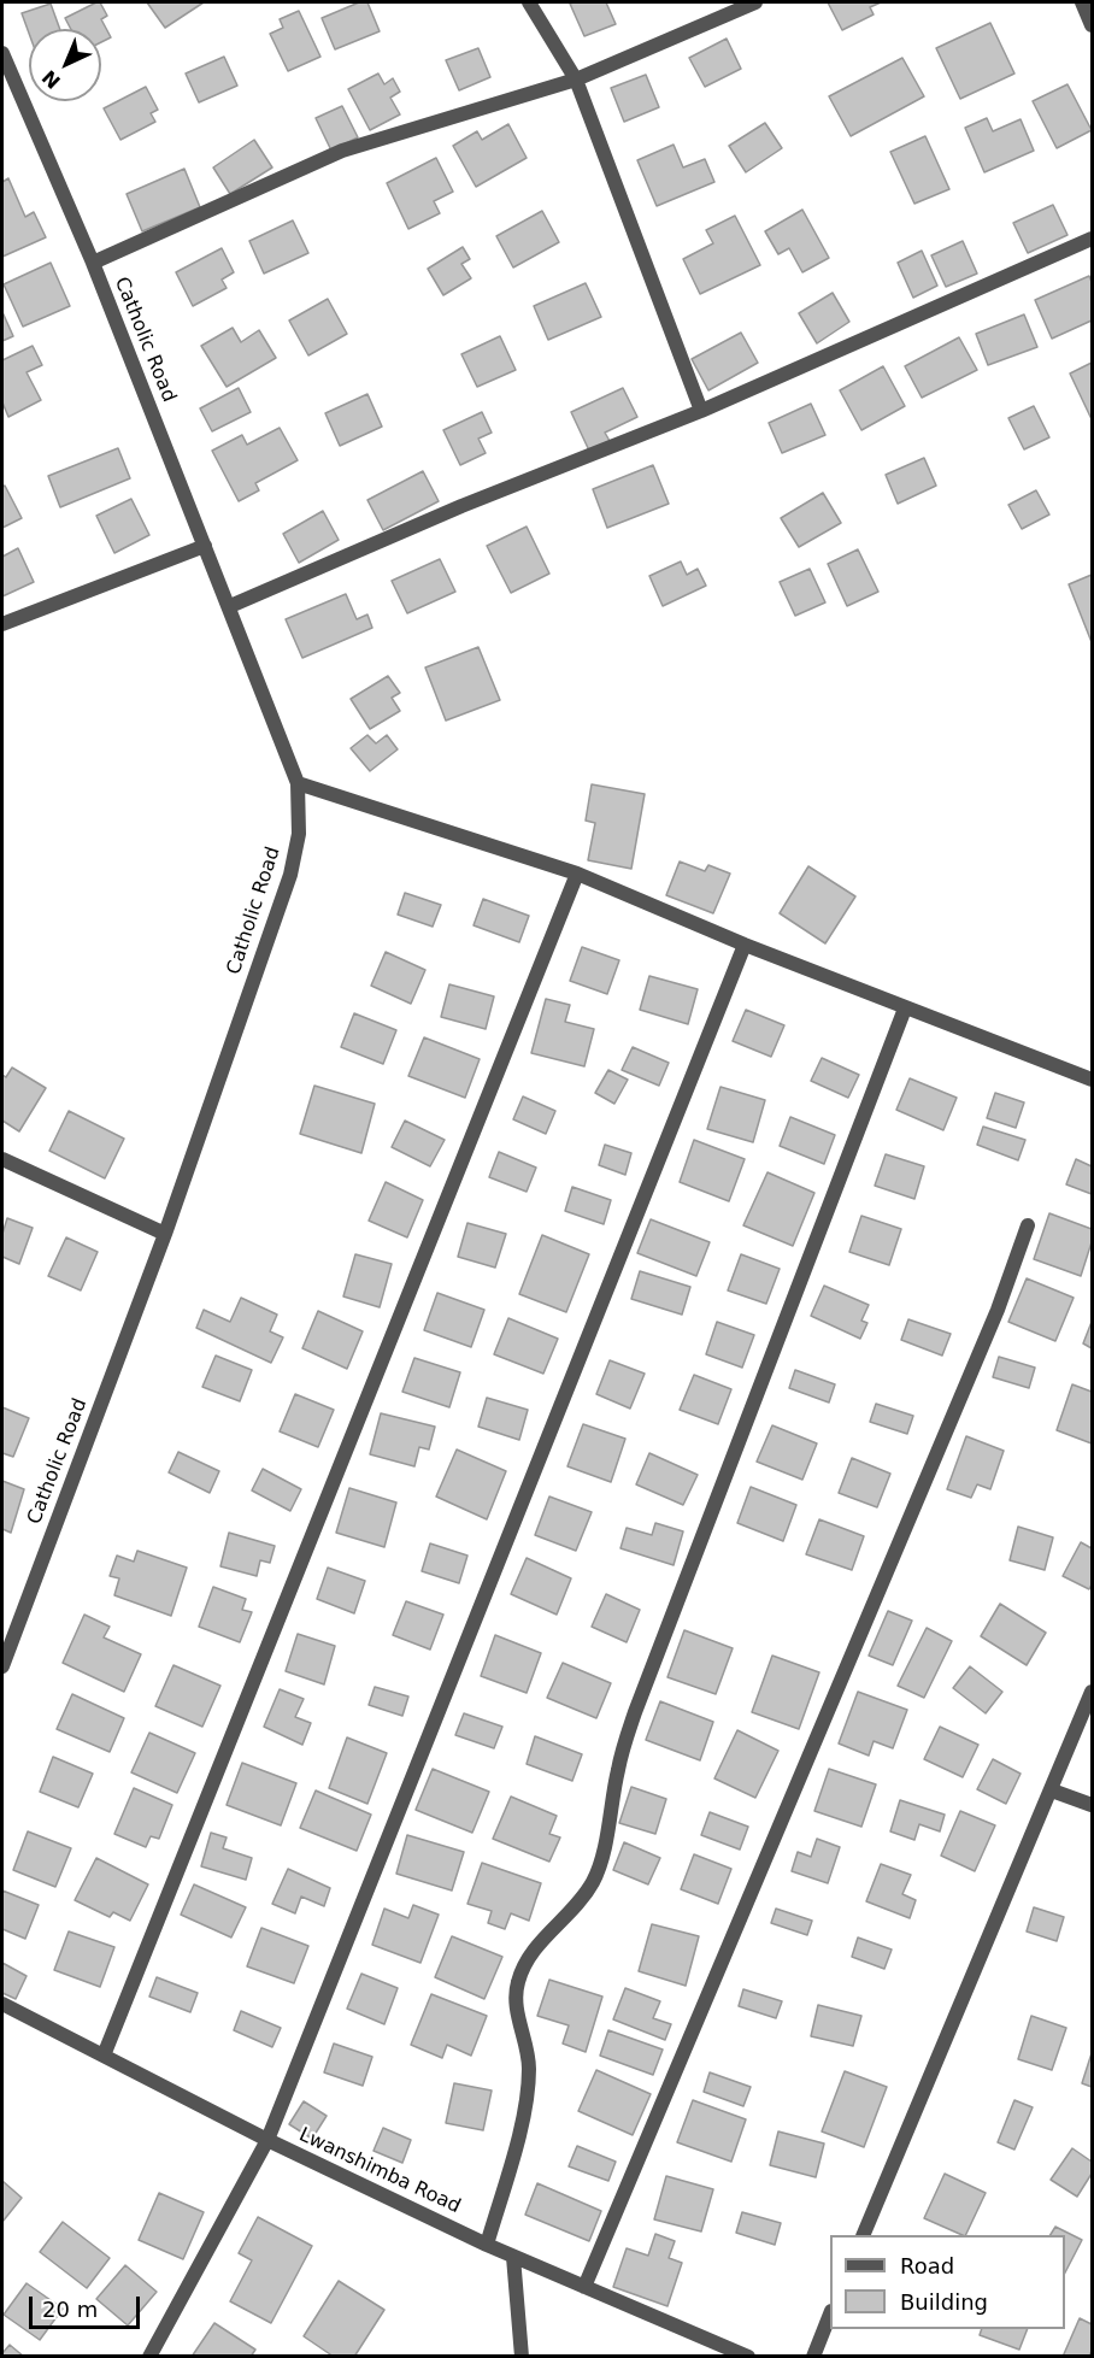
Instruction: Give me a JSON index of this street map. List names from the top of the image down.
{
  "streets": {
    "street": ["Catholic Road", "Lwanshimba Road"]
  },
  "legend": ["Road", "Building"],
  "scale_bar": "20 m",
  "north": "bottom left"
}
